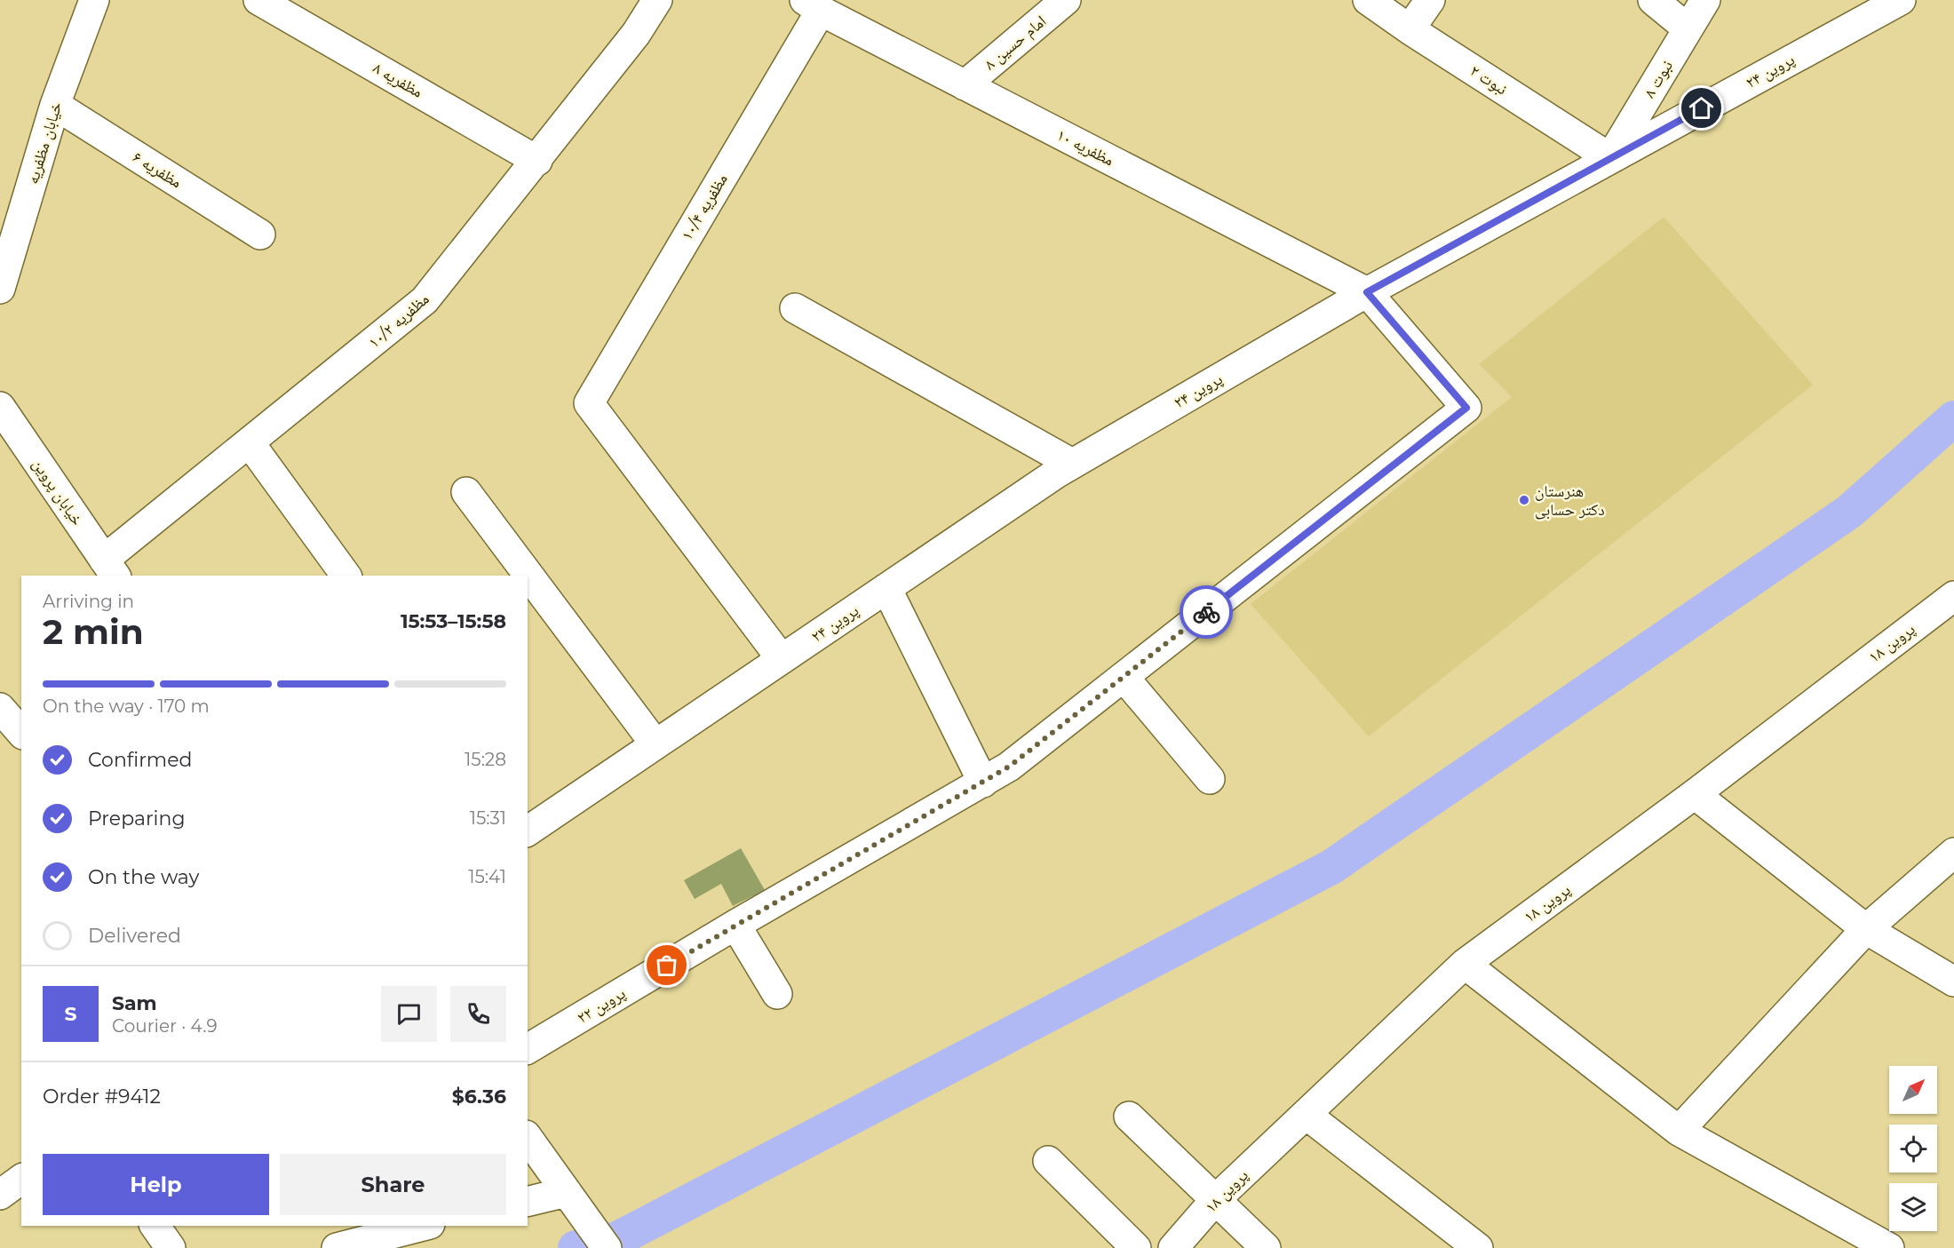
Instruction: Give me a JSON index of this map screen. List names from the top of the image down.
{
  "streets": {
    "street": [
      "امام حسین ۸",
      "پروین ۲۴",
      "نبوت ۸",
      "مظفریه ۸",
      "نبوت ۲",
      "خیابان مظفریه",
      "مظفریه ۱۰",
      "مظفریه ۶",
      "مظفریه ۱۰/۴",
      "مظفریه ۱۰/۲",
      "خیابان پروین",
      "پروین ۱۸",
      "پروین ۲۲"
    ]
  },
  "crossings": [
    ["امام حسین ۸", "مظفریه ۱۰"],
    ["پروین ۲۴", "نبوت ۸"],
    ["پروین ۲۴", "نبوت ۲"],
    ["پروین ۲۴", "مظفریه ۱۰"],
    ["پروین ۲۴", "مظفریه ۱۰/۴"],
    ["پروین ۲۴", "پروین ۲۲"],
    ["نبوت ۸", "نبوت ۲"],
    ["مظفریه ۸", "مظفریه ۱۰/۲"],
    ["خیابان مظفریه", "مظفریه ۶"],
    ["مظفریه ۱۰", "مظفریه ۱۰/۴"],
    ["مظفریه ۱۰", "پروین ۲۲"],
    ["مظفریه ۱۰/۲", "خیابان پروین"]
  ],
  "places": ["هنرستان دکتر حسابی"],
  "north": "top right",
  "page": {
    "heading": ["2 min", "Arriving in", "15:53–15:58"],
    "panel": [
      "Sam",
      "Courier · 4.9",
      "Order #9412",
      "$6.36"
    ],
    "bar": "On the way · 170 m",
    "list": [
      ["Confirmed", "15:28"],
      ["Preparing", "15:31"],
      ["On the way", "15:41"],
      "Delivered"
    ],
    "round": "S",
    "buttons": ["Help", "Share"]
  }
}
